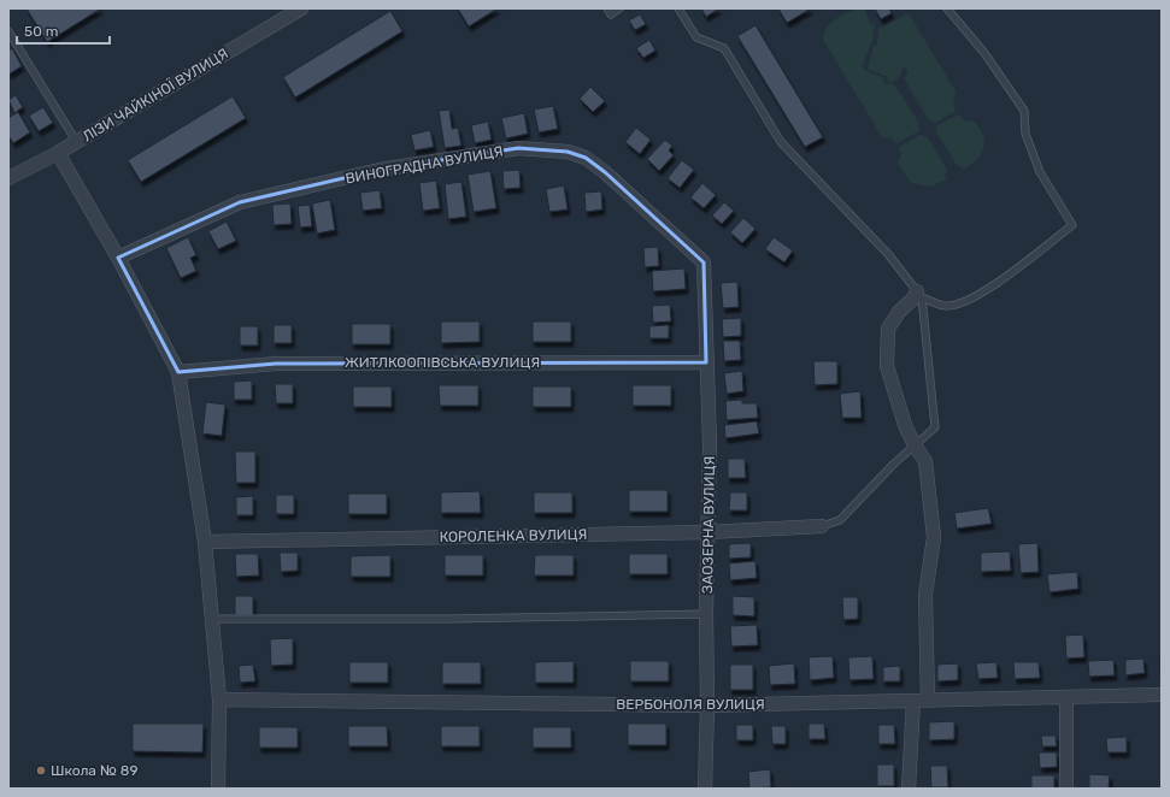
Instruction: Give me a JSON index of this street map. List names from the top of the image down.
{
  "streets": {
    "street": [
      "ЛІЗИ ЧАЙКІНОЇ ВУЛИЦЯ",
      "ВИНОГРАДНА ВУЛИЦЯ",
      "ЖИТЛКООПІВСЬКА ВУЛИЦЯ",
      "ЗАОЗЕРНА ВУЛИЦЯ",
      "КОРОЛЕНКА ВУЛИЦЯ",
      "ВЕРБОНОЛЯ ВУЛИЦЯ"
    ]
  },
  "crossings": [
    ["ВИНОГРАДНА ВУЛИЦЯ", "ЗАОЗЕРНА ВУЛИЦЯ"],
    ["ЖИТЛКООПІВСЬКА ВУЛИЦЯ", "ЗАОЗЕРНА ВУЛИЦЯ"],
    ["ЗАОЗЕРНА ВУЛИЦЯ", "КОРОЛЕНКА ВУЛИЦЯ"],
    ["ЗАОЗЕРНА ВУЛИЦЯ", "ВЕРБОНОЛЯ ВУЛИЦЯ"]
  ],
  "places": ["Школа № 89"],
  "scale_bar": "50 m"
}
